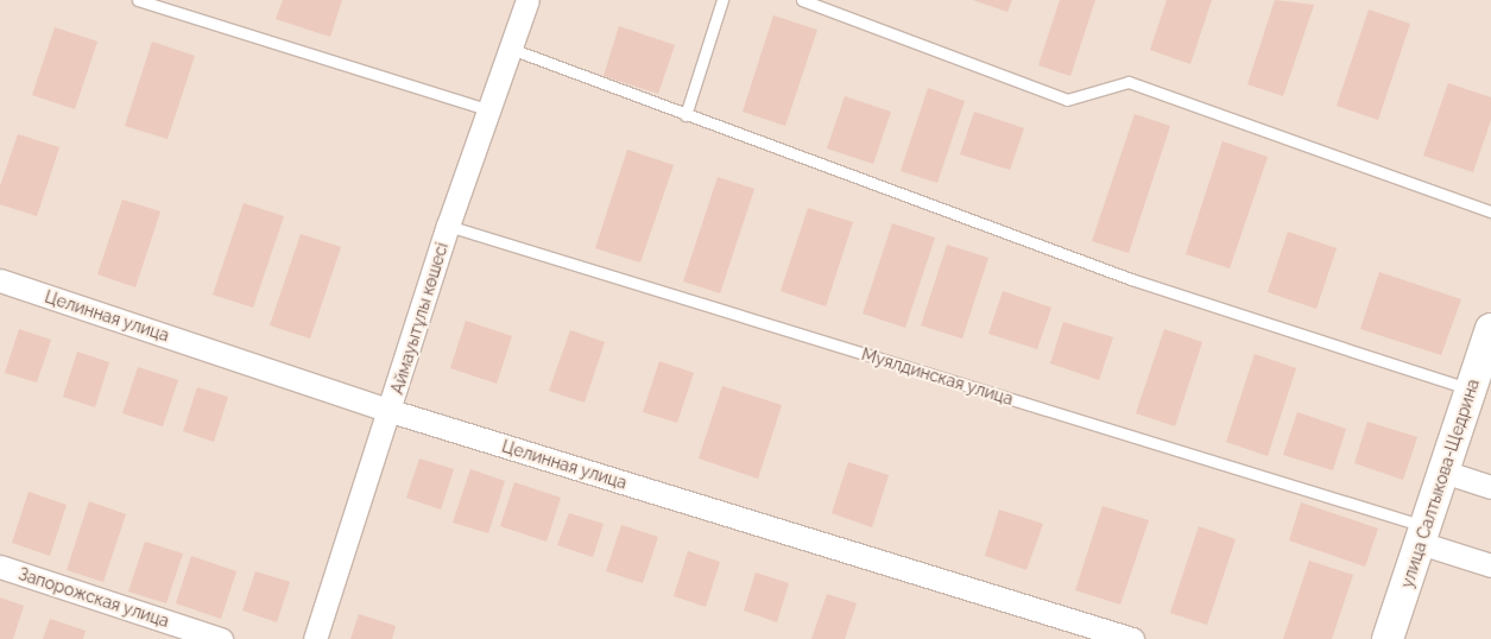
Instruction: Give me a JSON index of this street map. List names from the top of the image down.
{
  "streets": {
    "street": [
      "Целинная улица",
      "Аймауытұлы көшесі",
      "улица Салтыкова-Щедрина",
      "Запорожская улица"
    ],
    "lane": ["Муялдинская улица"]
  },
  "crossings": [
    ["Целинная улица", "Аймауытұлы көшесі"],
    ["Аймауытұлы көшесі", "Муялдинская улица"],
    ["Муялдинская улица", "улица Салтыкова-Щедрина"]
  ]
}
